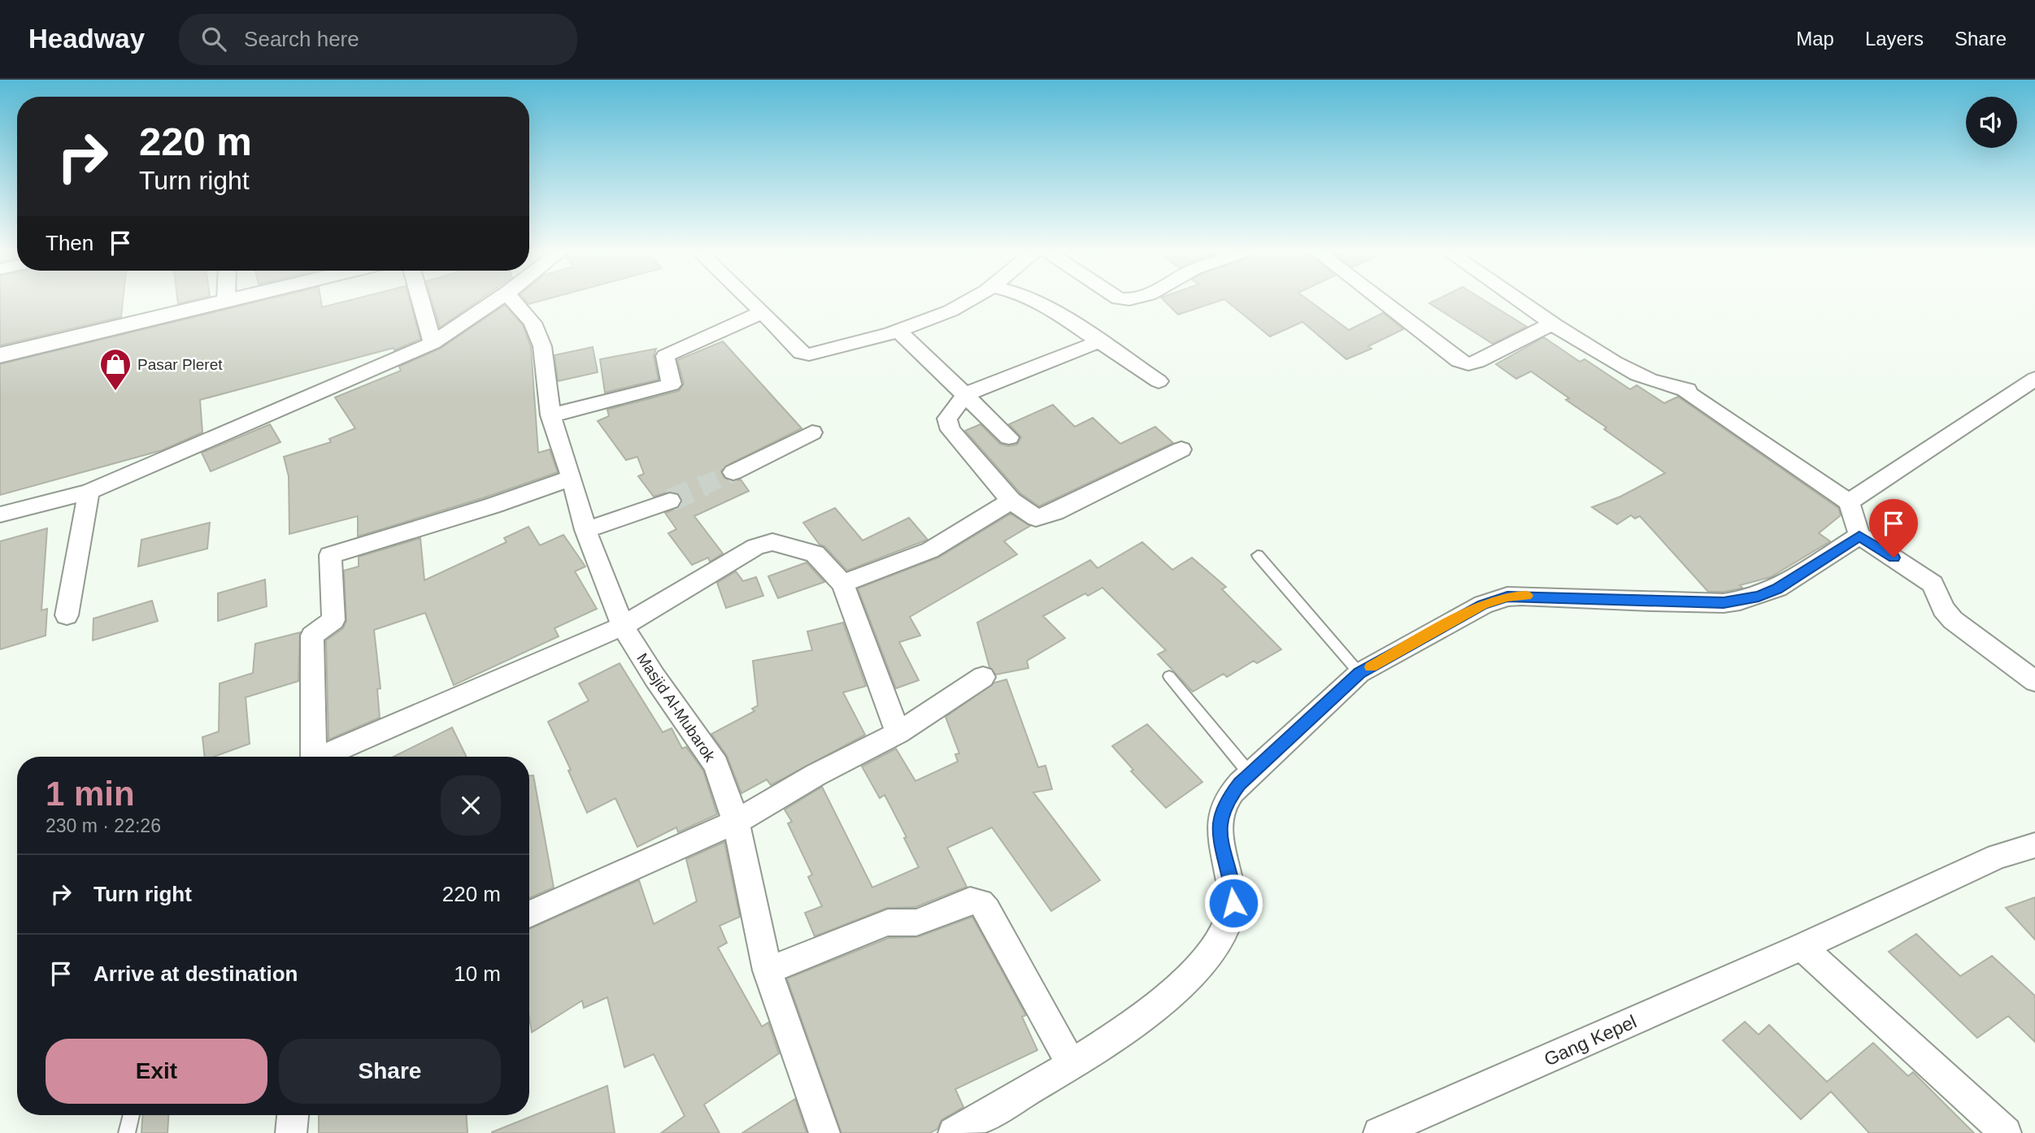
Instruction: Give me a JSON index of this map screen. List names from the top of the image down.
{
  "streets": {
    "street": ["Masjid Al-Mubarok", "Gang Kepel"]
  },
  "places": {
    "shop": ["Pasar Pleret"]
  },
  "page": {
    "header": "Headway",
    "search": "Search here",
    "nav": ["Map", "Layers", "Share"],
    "turn": ["220 m", "Turn right"],
    "then": "Then",
    "heading": ["1 min", "230 m · 22:26"],
    "list": [
      {
        "name": "Turn right",
        "value": "220 m"
      },
      {
        "name": "Arrive at destination",
        "value": "10 m"
      }
    ],
    "buttons": ["Exit", "Share"]
  }
}
